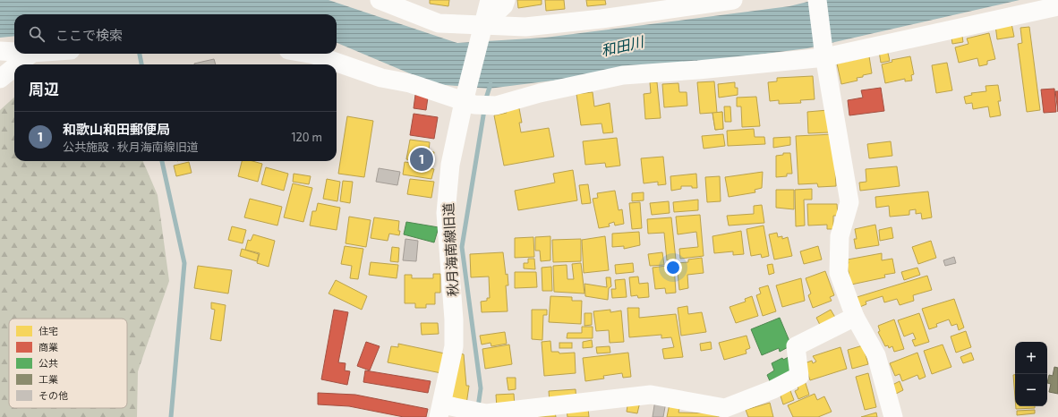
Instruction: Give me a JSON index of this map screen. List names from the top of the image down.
{
  "streets": {
    "street": ["秋月海南線旧道"]
  },
  "water": ["和田川"],
  "legend": [
    "住宅",
    "商業",
    "公共",
    "工業",
    "その他"
  ],
  "page": {
    "search": "ここで検索",
    "heading": "周辺",
    "list": [
      {
        "mark": "1",
        "name": "和歌山和田郵便局",
        "note": "公共施設 · 秋月海南線旧道",
        "value": "120 m"
      }
    ],
    "pins": "1",
    "map_buttons": ["+", "−"]
  }
}
